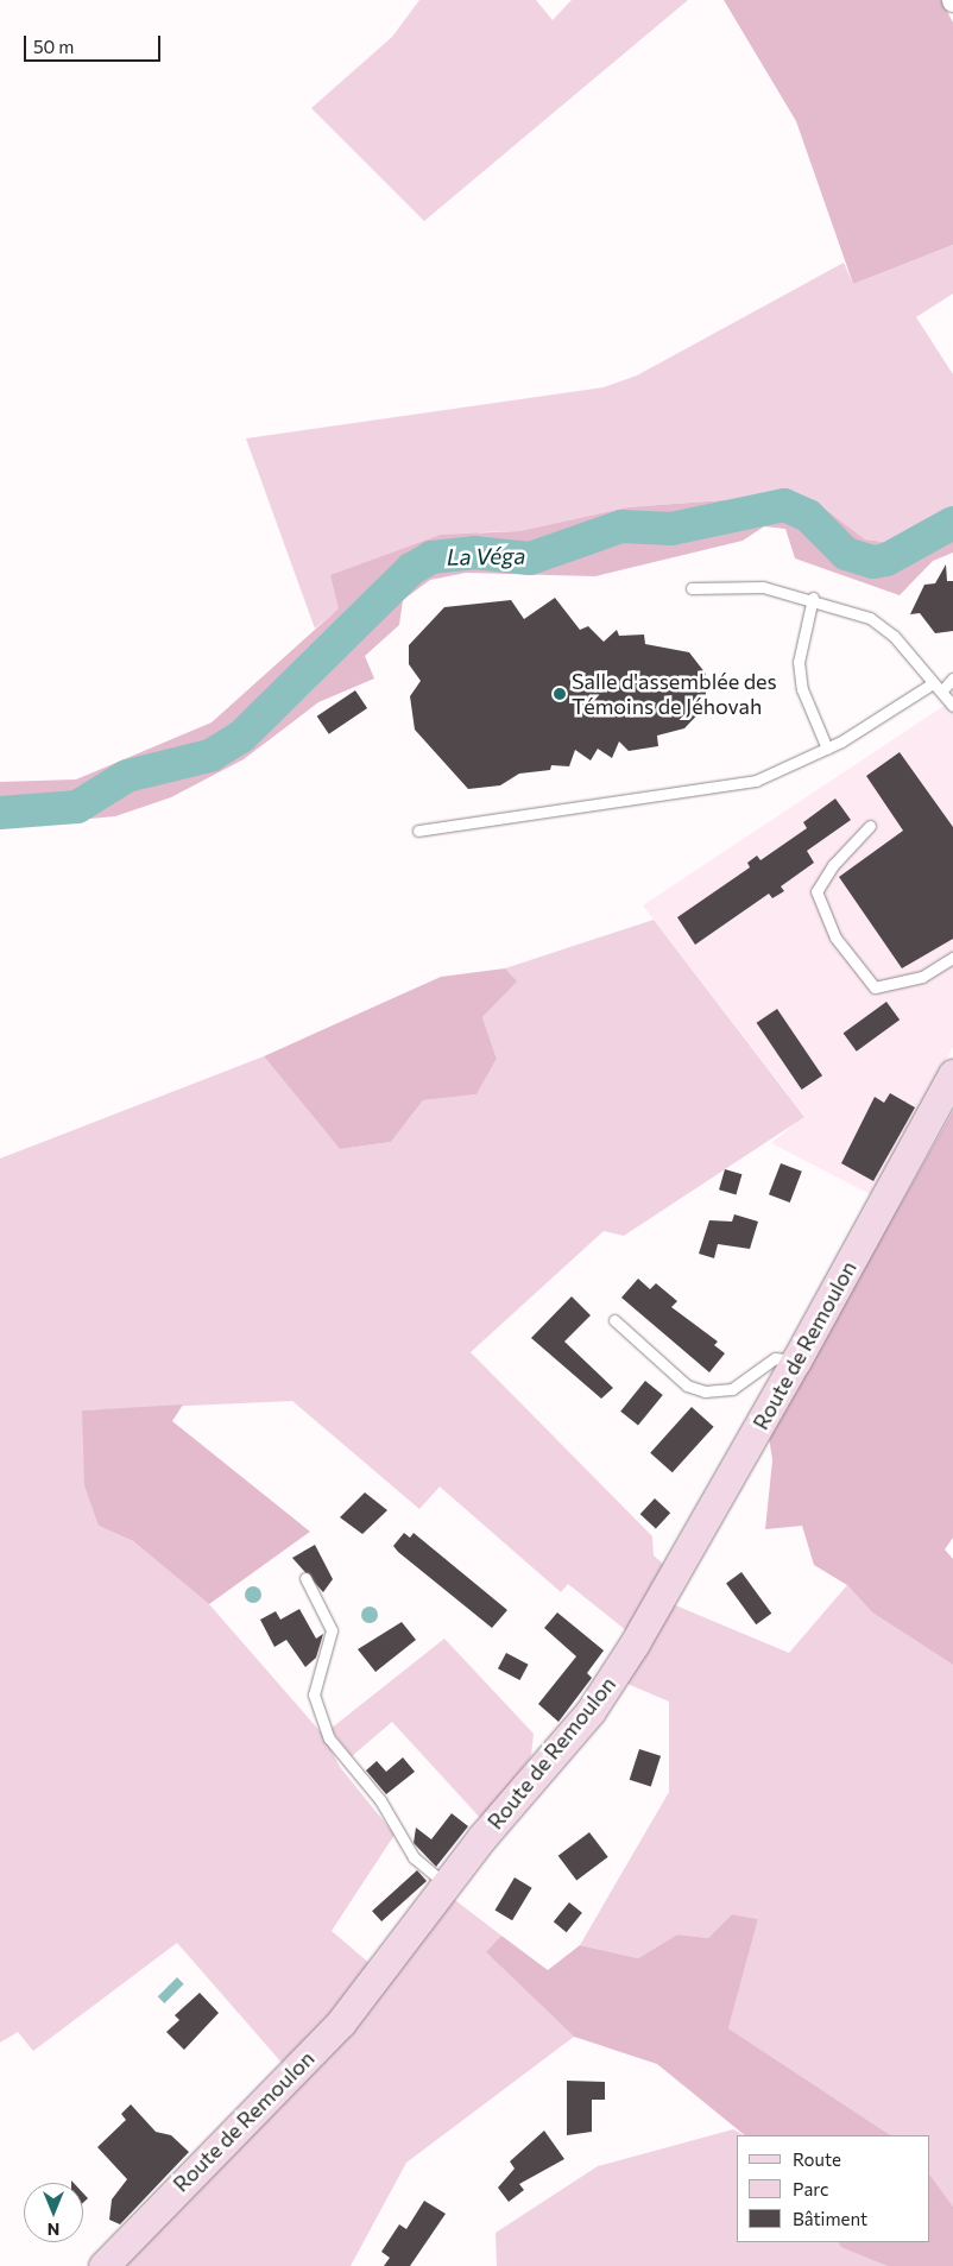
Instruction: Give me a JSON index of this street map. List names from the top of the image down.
{
  "streets": {
    "main road": ["Route de Remoulon"]
  },
  "water": ["La Véga"],
  "places": ["Salle d'assemblée des Témoins de Jéhovah"],
  "legend": ["Route", "Parc", "Bâtiment"],
  "scale_bar": "50 m",
  "north": "bottom"
}
